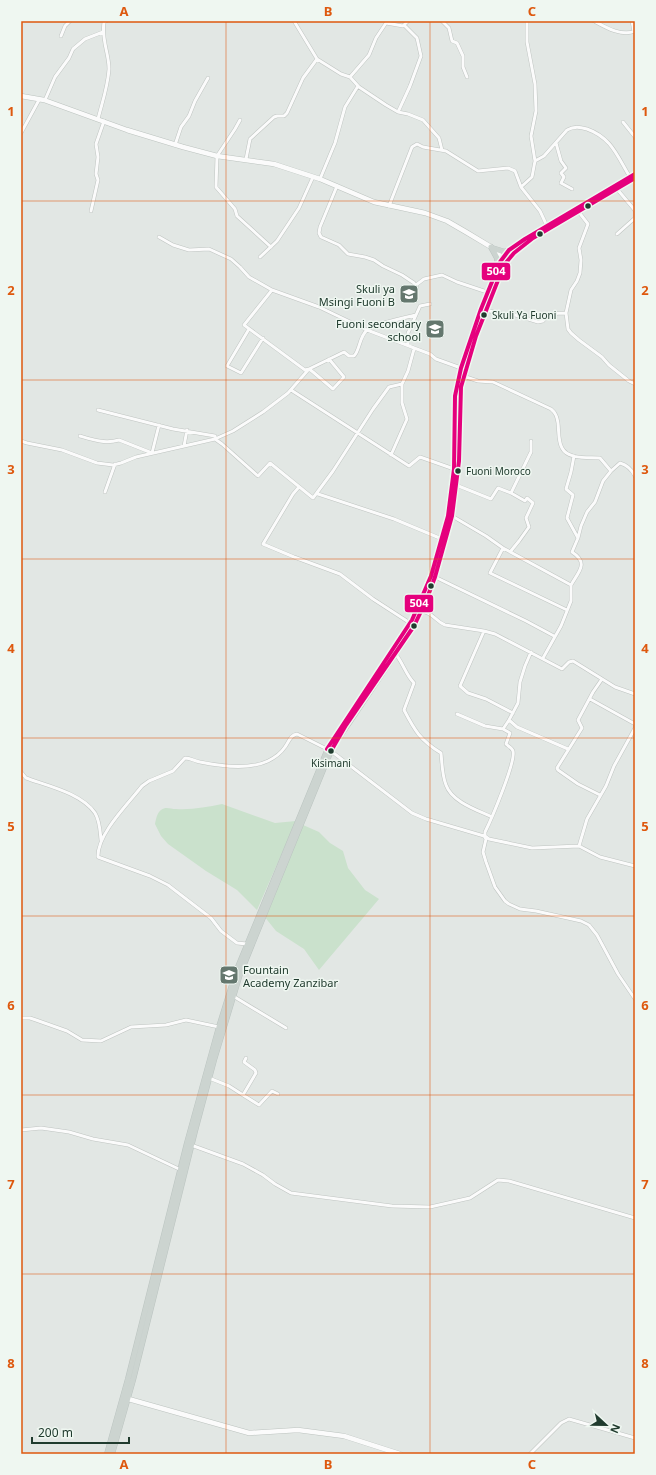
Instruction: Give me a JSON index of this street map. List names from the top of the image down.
{
  "places": {
    "school or university": ["Skuli ya Msingi Fuoni B", "Fuoni secondary school", "Fountain Academy Zanzibar"],
    "other": ["Skuli Ya Fuoni", "Fuoni Moroco", "Kisimani"]
  },
  "lines": ["transit line 504"],
  "scale_bar": "200 m",
  "north": "right",
  "grid": {
    "columns": ["A", "B", "C"],
    "rows": [
      "1",
      "2",
      "3",
      "4",
      "5",
      "6",
      "7",
      "8"
    ]
  }
}
